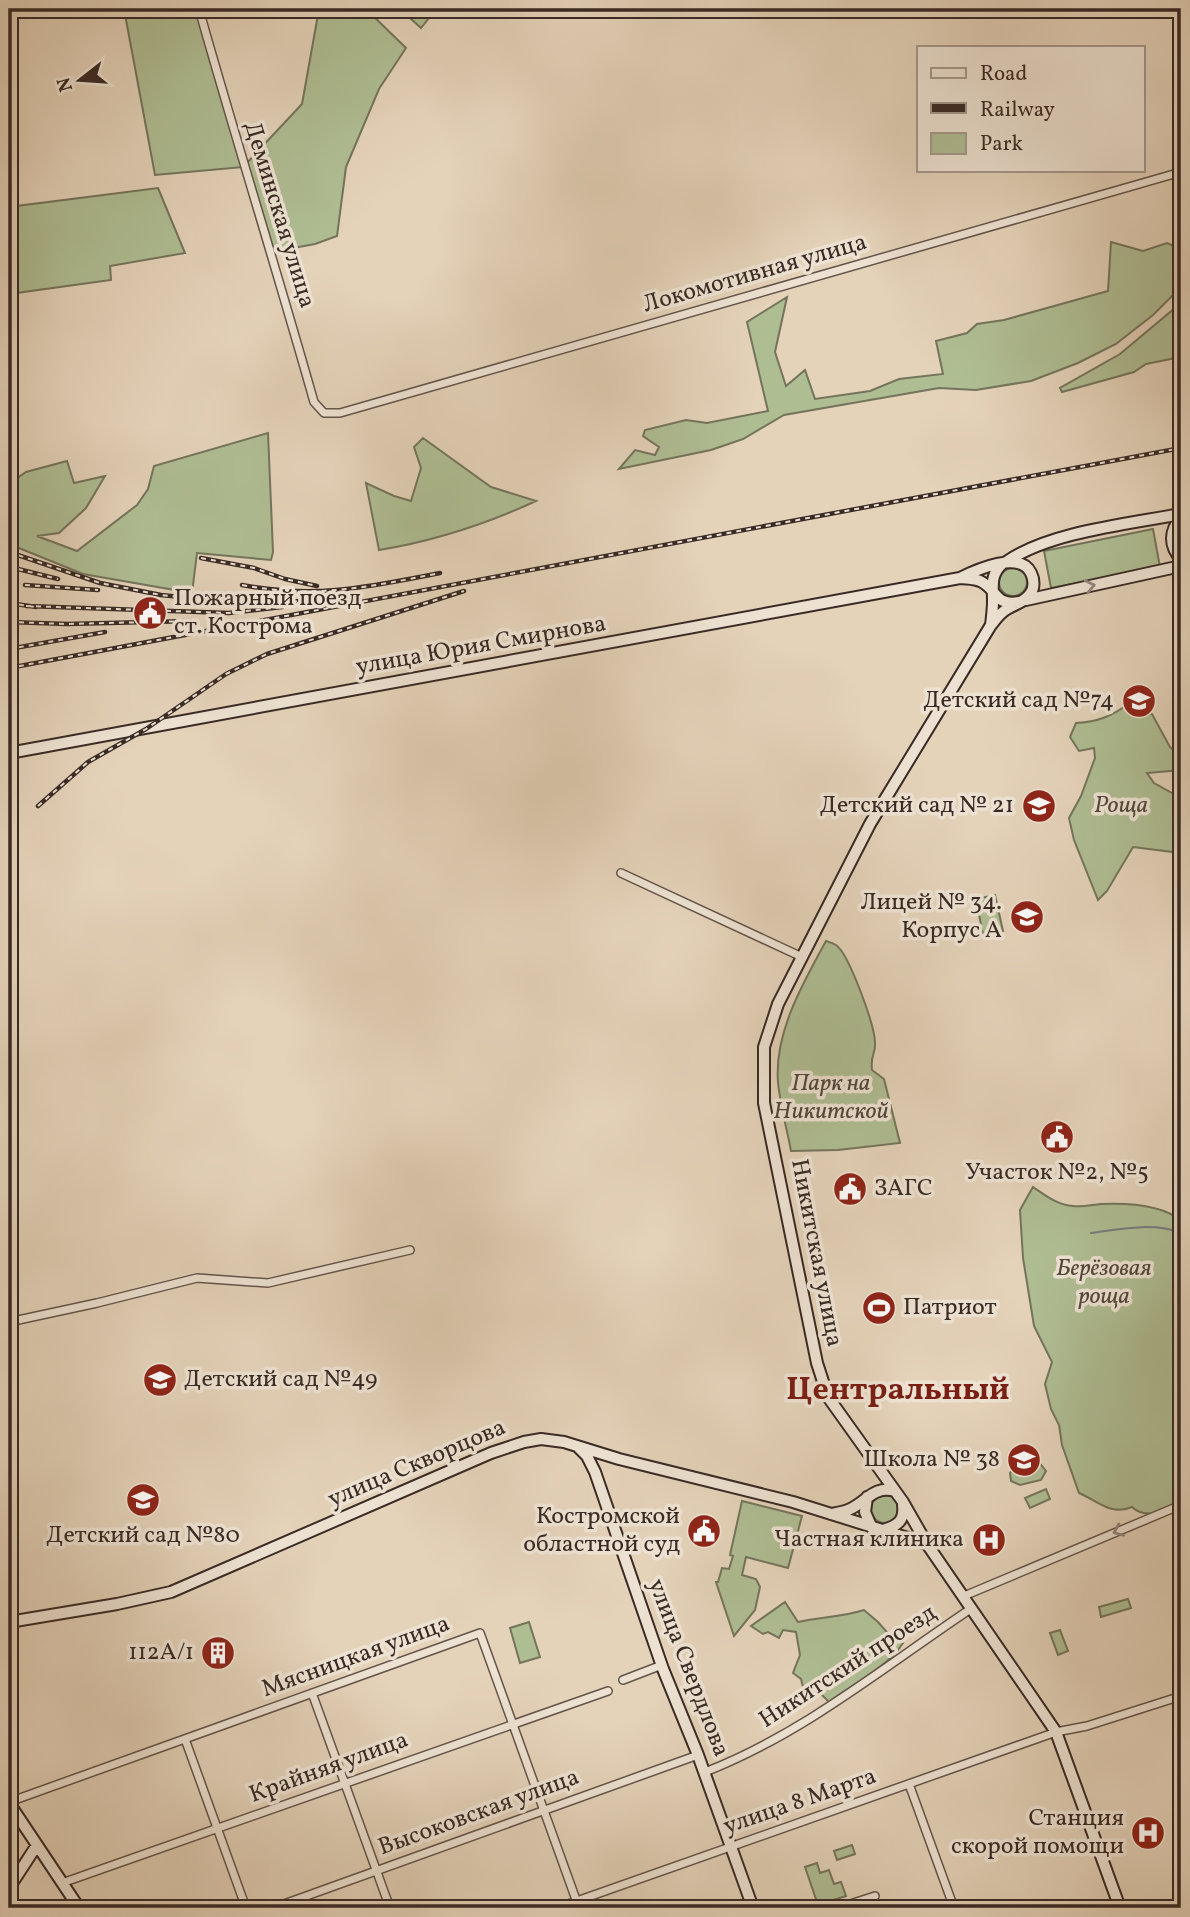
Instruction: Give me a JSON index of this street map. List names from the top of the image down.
{
  "streets": {
    "street": [
      "Деминская улица",
      "Локомотивная улица",
      "улица Юрия Смирнова",
      "Никитская улица",
      "улица Скворцова",
      "Мясницкая улица",
      "Никитский проезд",
      "улица Свердлова",
      "Крайняя улица",
      "улица 8 Марта",
      "Высоковская улица"
    ]
  },
  "crossings": [
    ["Деминская улица", "Локомотивная улица"],
    ["Никитская улица", "улица Скворцова"],
    ["Никитская улица", "Никитский проезд"],
    ["Никитская улица", "улица 8 Марта"],
    ["Мясницкая улица", "Крайняя улица"],
    ["Мясницкая улица", "улица 8 Марта"],
    ["Мясницкая улица", "Высоковская улица"],
    ["Никитский проезд", "улица Свердлова"],
    ["улица Свердлова", "улица 8 Марта"],
    ["улица Свердлова", "Высоковская улица"]
  ],
  "districts": ["Центральный"],
  "parks": ["Роща", "Парк на Никитской", "Берёзовая роща"],
  "places": {
    "public building": [
      "Пожарный поезд ст. Кострома",
      "Участок №2, №5",
      "ЗАГС",
      "Костромской областной суд"
    ],
    "school or university": [
      "Детский сад №74",
      "Детский сад № 21",
      "Лицей № 34. Корпус А",
      "Детский сад №49",
      "Школа № 38",
      "Детский сад №80"
    ],
    "sports": ["Патриот"],
    "hospital": ["Частная клиника", "Станция скорой помощи"],
    "building": ["112А/1"]
  },
  "legend": ["Road", "Railway", "Park"],
  "north": "left"
}
